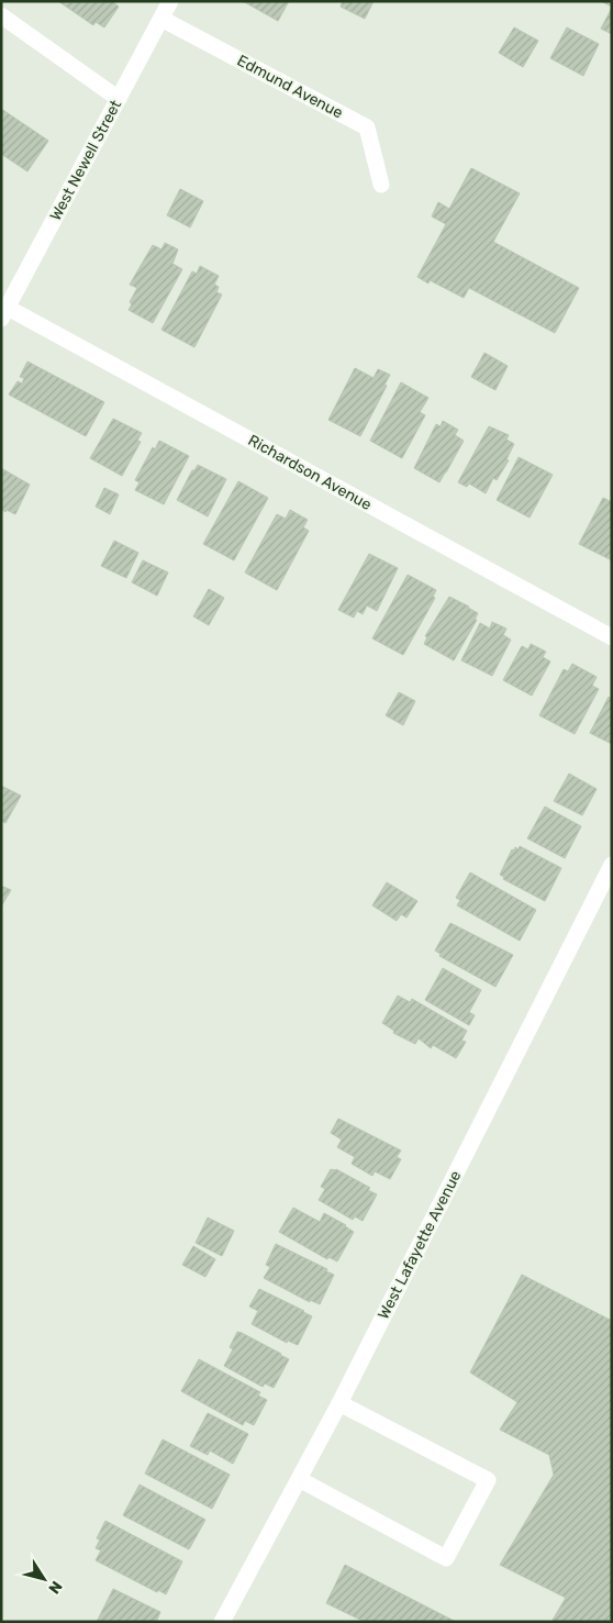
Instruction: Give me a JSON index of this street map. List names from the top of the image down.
{
  "streets": {
    "street": [
      "Edmund Avenue",
      "West Newell Street",
      "Richardson Avenue",
      "West Lafayette Avenue"
    ]
  },
  "crossings": [
    ["Edmund Avenue", "West Newell Street"],
    ["West Newell Street", "Richardson Avenue"]
  ],
  "north": "bottom right"
}
